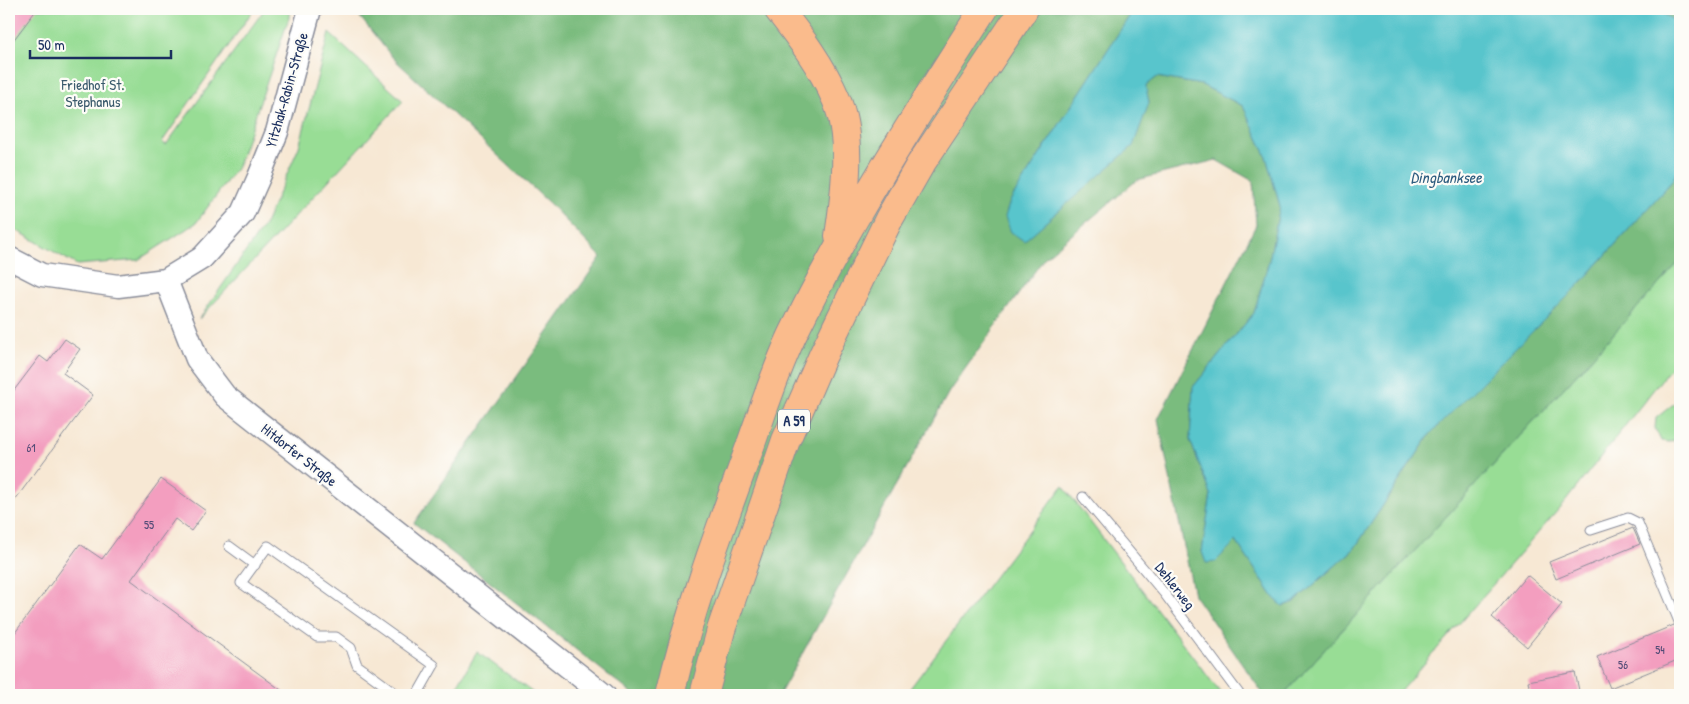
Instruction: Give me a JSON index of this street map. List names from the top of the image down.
{
  "streets": {
    "highway": ["A 59"],
    "street": ["Yitzhak-Rabin-Straße", "Hitdorfer Straße"],
    "lane": ["Dehlerweg"]
  },
  "crossings": [
    ["Yitzhak-Rabin-Straße", "Hitdorfer Straße"]
  ],
  "water": ["Dingbanksee"],
  "parks": ["Friedhof St. Stephanus"],
  "house_numbers": [
    "61",
    "55",
    "54",
    "56"
  ],
  "scale_bar": "50 m"
}
